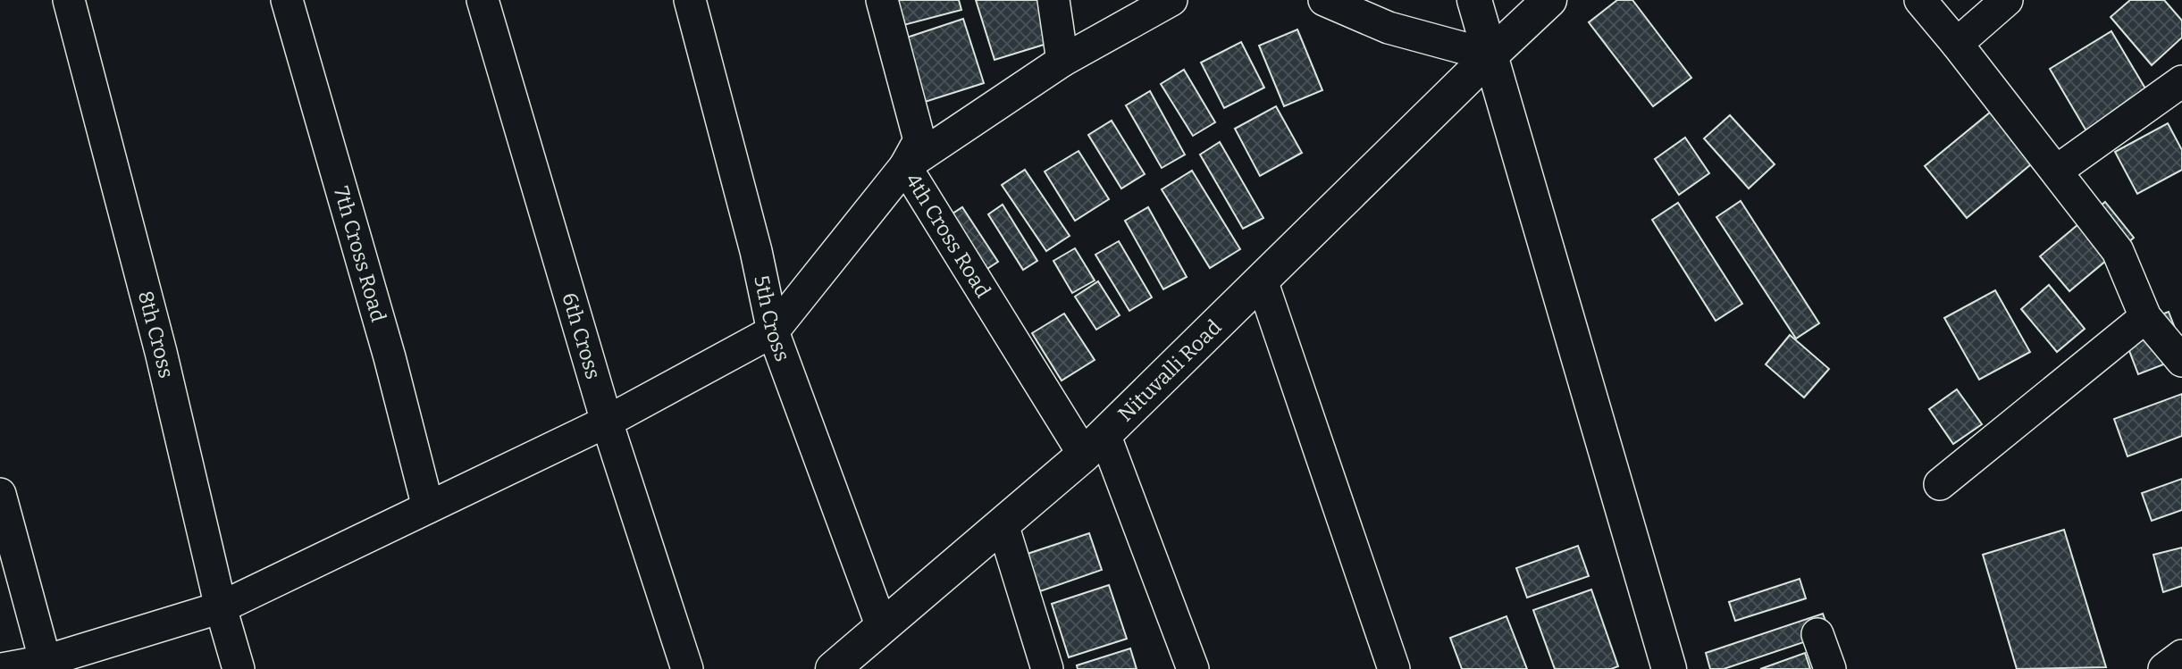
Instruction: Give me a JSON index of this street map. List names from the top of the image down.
{
  "streets": {
    "street": [
      "4th Cross Road",
      "7th Cross Road",
      "5th Cross",
      "8th Cross",
      "6th Cross",
      "Nituvalli Road"
    ]
  },
  "crossings": [
    ["4th Cross Road", "Nituvalli Road"],
    ["5th Cross", "Nituvalli Road"]
  ]
}
